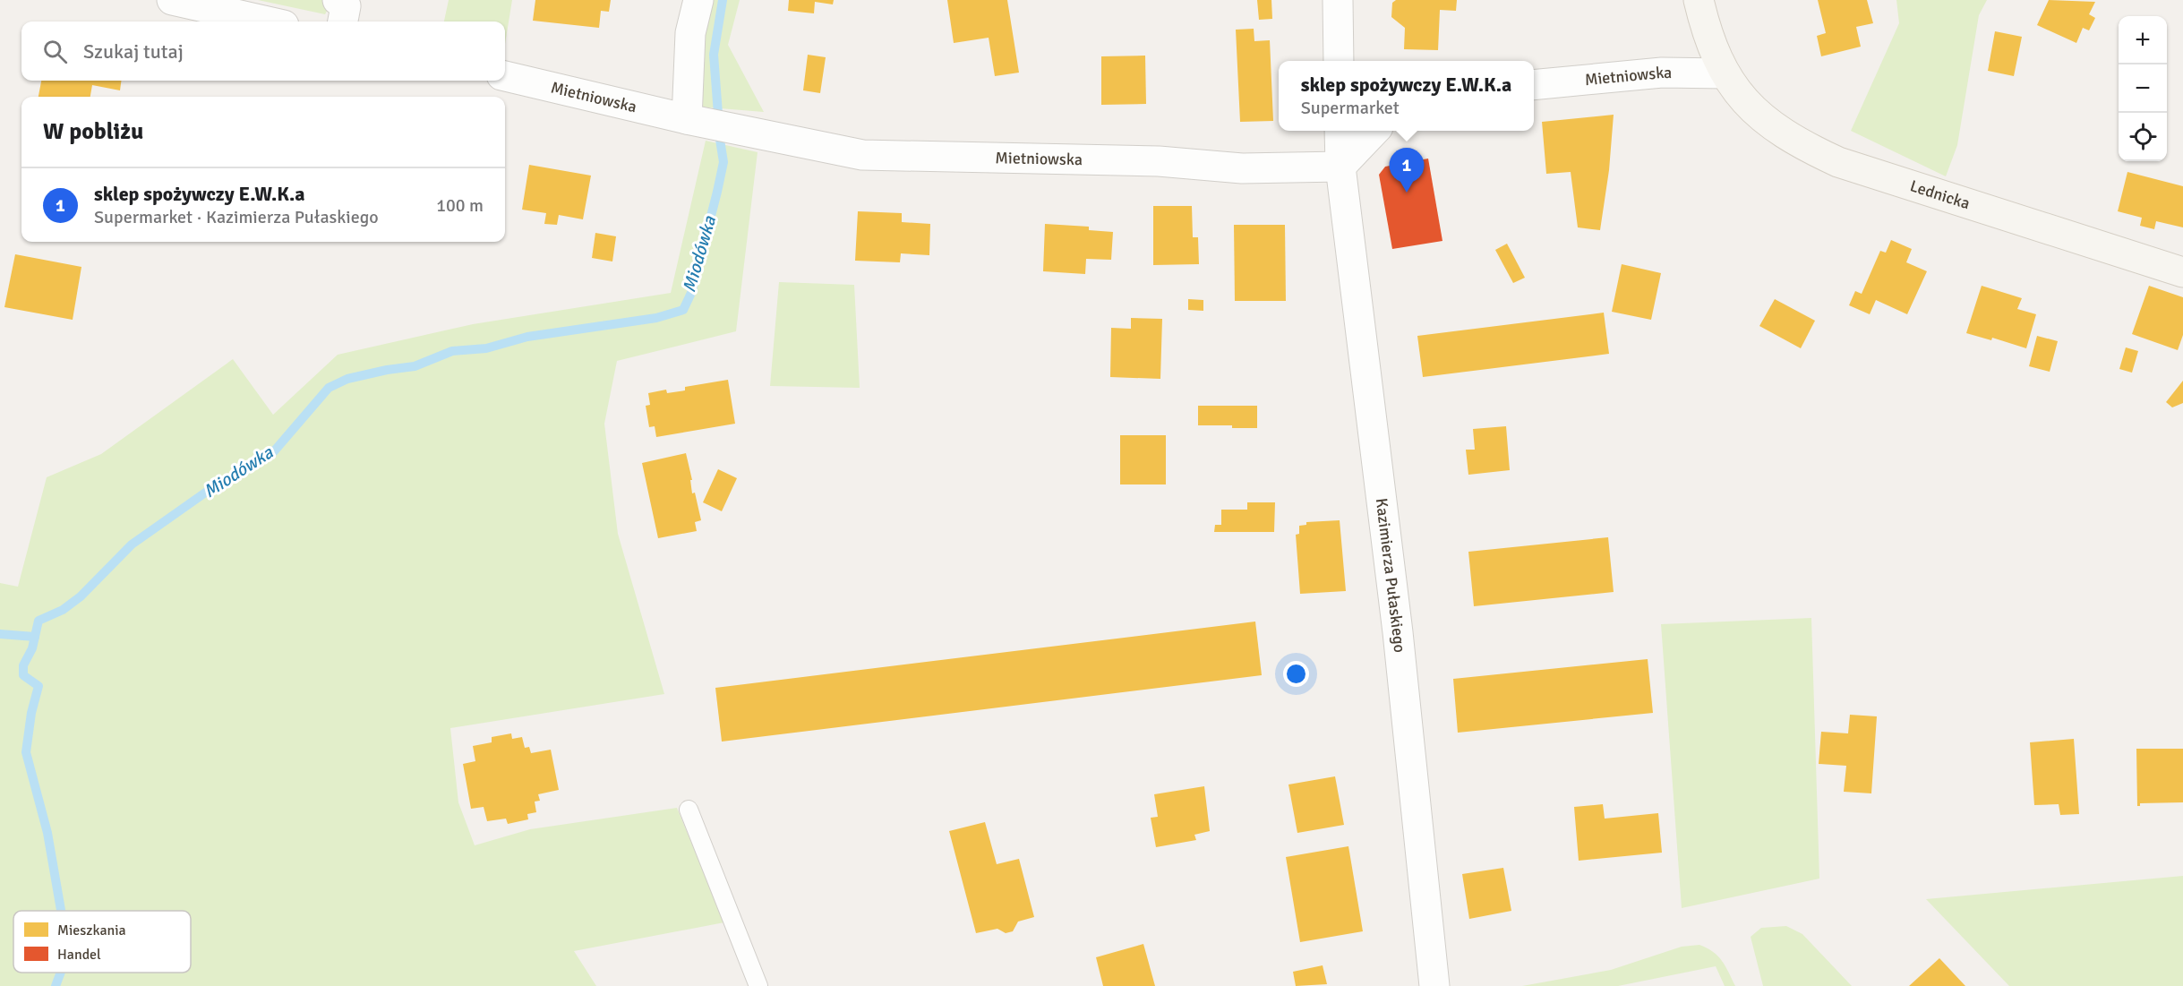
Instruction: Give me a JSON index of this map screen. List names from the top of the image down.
{
  "streets": {
    "main road": ["Lednicka"],
    "street": ["Mietniowska", "Kazimierza Pułaskiego"]
  },
  "crossings": [
    ["Mietniowska", "Lednicka"],
    ["Mietniowska", "Kazimierza Pułaskiego"]
  ],
  "water": ["Miodówka"],
  "legend": ["Mieszkania", "Handel"],
  "page": {
    "map_buttons": ["+", "−"],
    "search": "Szukaj tutaj",
    "popup": ["sklep spożywczy E.W.K.a", "Supermarket"],
    "heading": "W pobliżu",
    "pins": "1",
    "list": [
      {
        "mark": "1",
        "name": "sklep spożywczy E.W.K.a",
        "note": "Supermarket · Kazimierza Pułaskiego",
        "value": "100 m"
      }
    ]
  }
}
